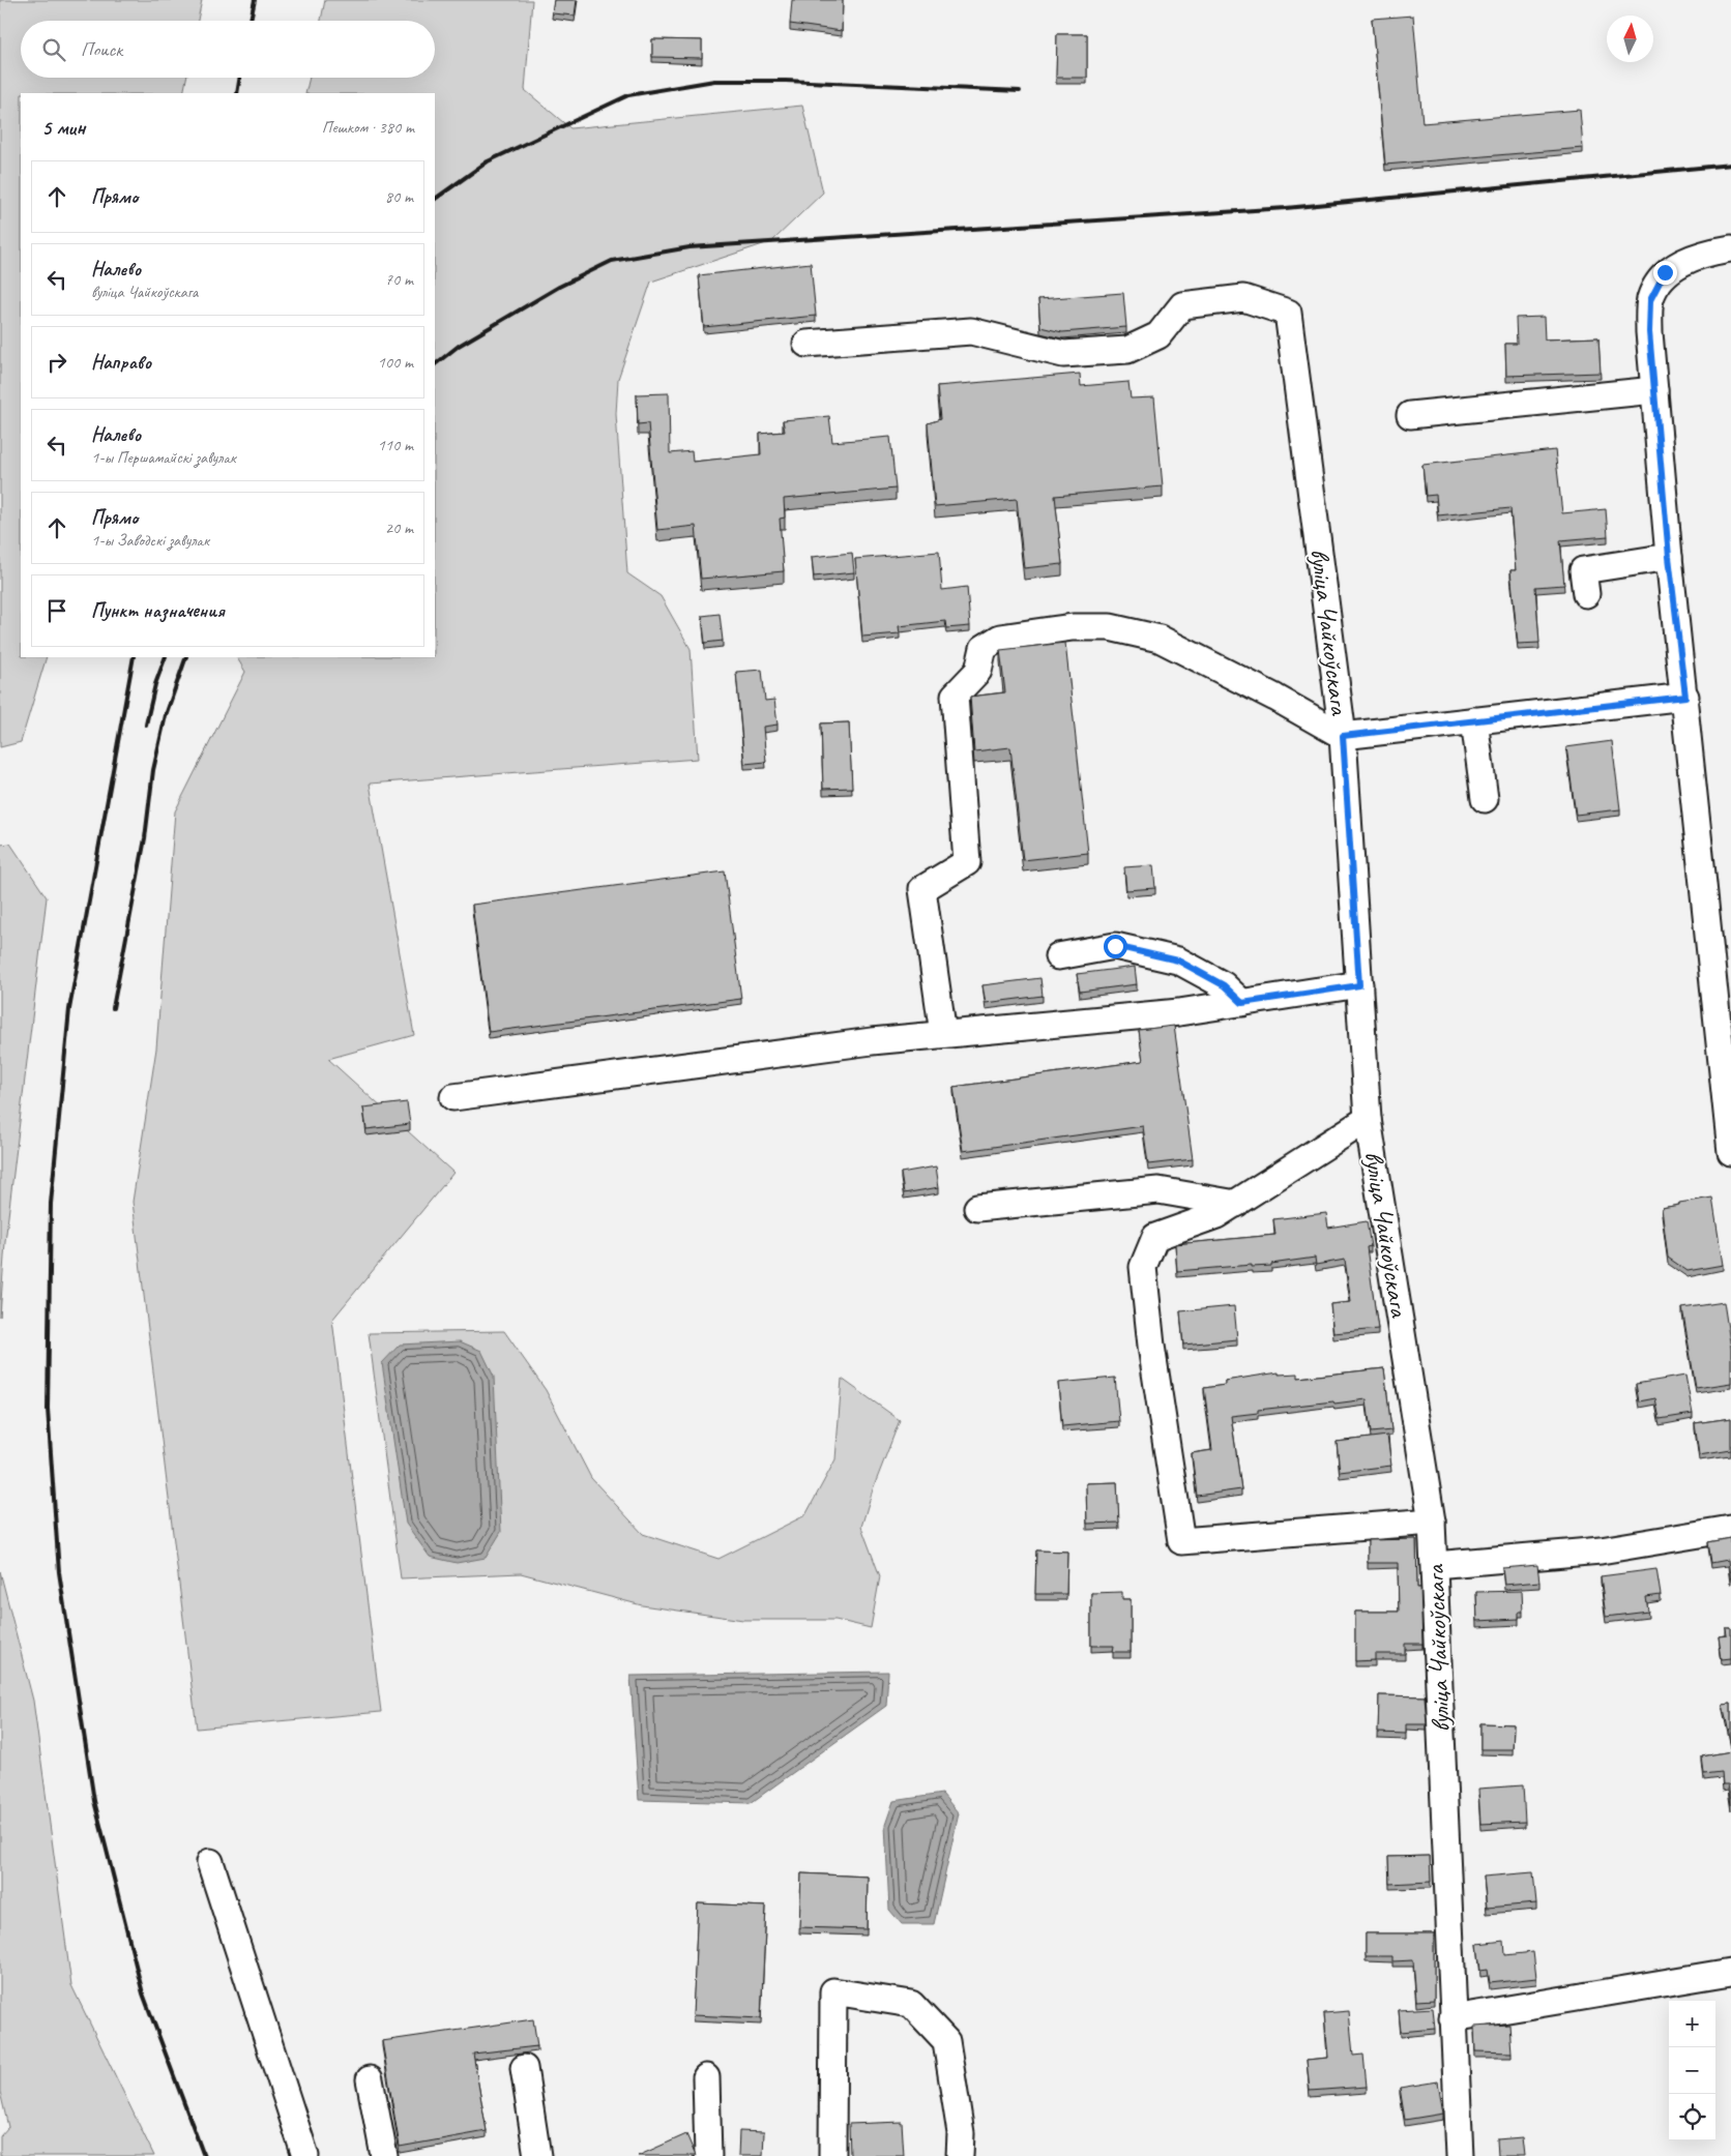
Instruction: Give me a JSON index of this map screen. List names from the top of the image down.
{
  "streets": {
    "street": ["вуліца Чайкоўскага"]
  },
  "north": "top",
  "page": {
    "search": "Поиск",
    "heading": ["5 мин", "Пешком · 380 m"],
    "list": [
      ["Прямо", "80 m"],
      ["Налево", "вуліца Чайкоўскага", "70 m"],
      ["Направо", "100 m"],
      ["Налево", "1-ы Першамайскі завулак", "110 m"],
      ["Прямо", "1-ы Заводскі завулак", "20 m"],
      "Пункт назначения"
    ],
    "map_buttons": ["+", "−"]
  }
}
